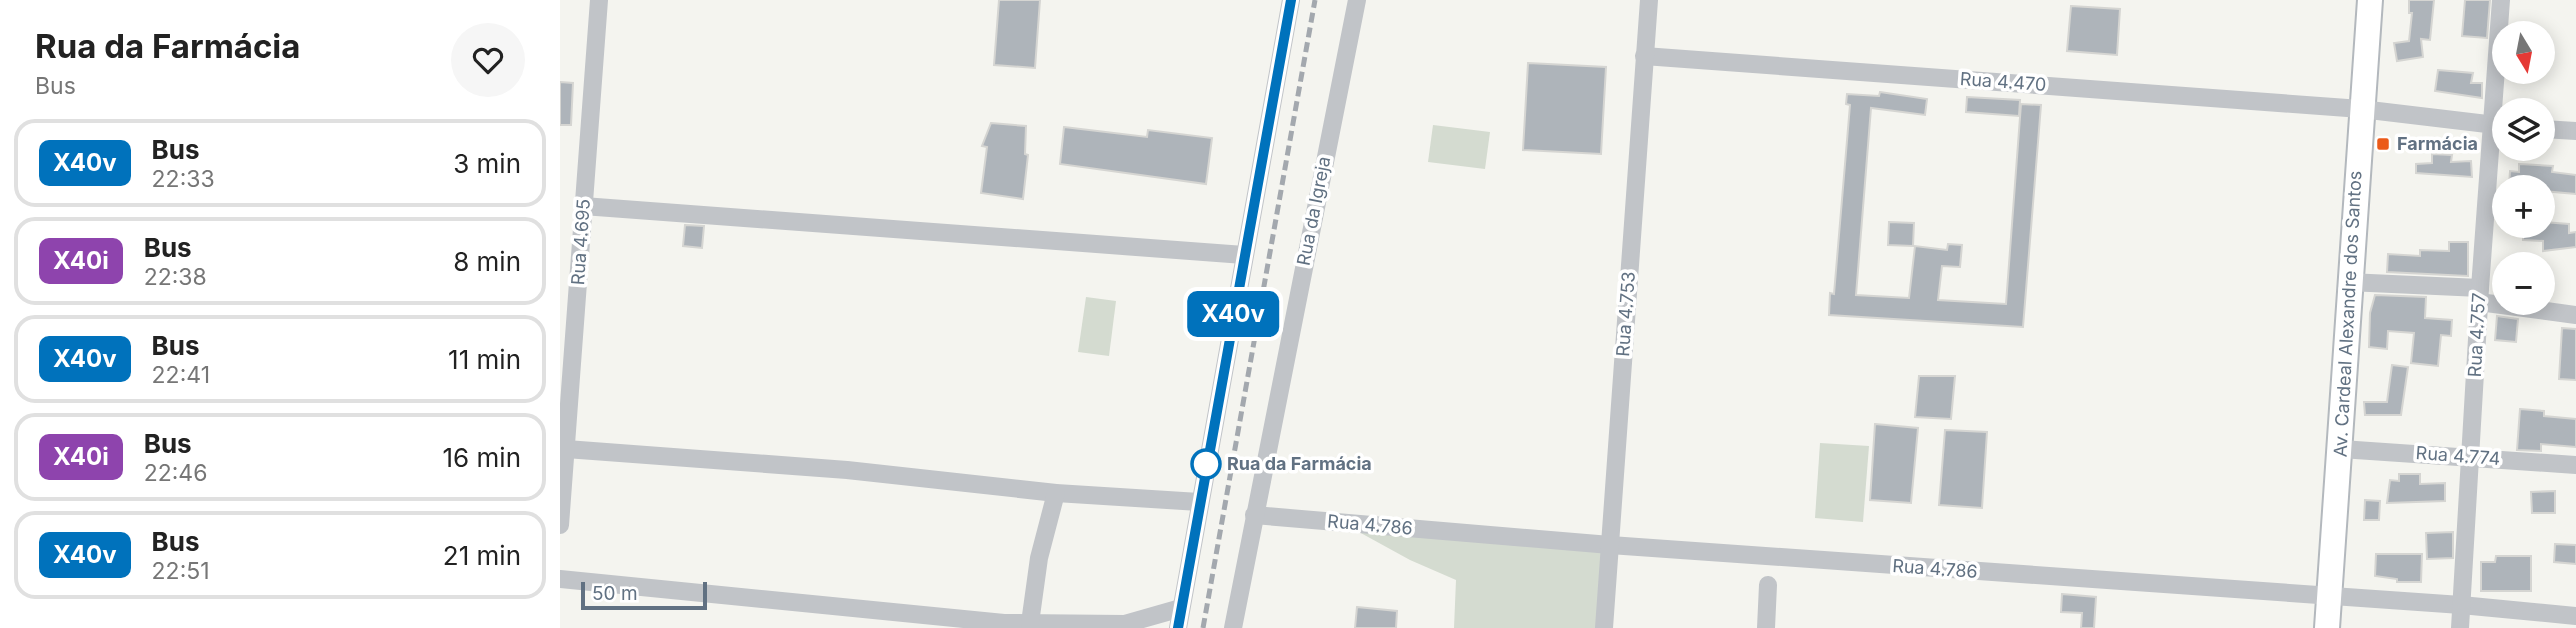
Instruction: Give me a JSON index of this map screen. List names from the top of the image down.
{
  "streets": {
    "main road": ["Av. Cardeal Alexandre dos Santos"],
    "street": [
      "Rua 4.470",
      "Rua da Igreja",
      "Rua 4.695",
      "Rua 4.753",
      "Rua 4.757",
      "Rua 4.774",
      "Rua 4.786"
    ]
  },
  "crossings": [
    ["Rua 4.470", "Rua 4.753"],
    ["Rua 4.470", "Av. Cardeal Alexandre dos Santos"],
    ["Rua da Igreja", "Rua 4.786"],
    ["Rua 4.753", "Rua 4.786"],
    ["Av. Cardeal Alexandre dos Santos", "Rua 4.774"],
    ["Av. Cardeal Alexandre dos Santos", "Rua 4.786"],
    ["Rua 4.757", "Rua 4.774"],
    ["Rua 4.757", "Rua 4.786"]
  ],
  "places": {
    "transit": ["Farmácia"],
    "other": ["Rua da Farmácia"]
  },
  "lines": ["bus line X40v"],
  "scale_bar": "50 m",
  "north": "bottom",
  "page": {
    "heading": ["Rua da Farmácia", "Bus"],
    "on_map": "X40v",
    "map_buttons": ["+", "−"],
    "list": [
      {
        "mark": "X40v",
        "name": "Bus",
        "note": "22:33",
        "value": "3 min"
      },
      {
        "mark": "X40i",
        "name": "Bus",
        "note": "22:38",
        "value": "8 min"
      },
      {
        "mark": "X40v",
        "name": "Bus",
        "note": "22:41",
        "value": "11 min"
      },
      {
        "mark": "X40i",
        "name": "Bus",
        "note": "22:46",
        "value": "16 min"
      },
      {
        "mark": "X40v",
        "name": "Bus",
        "note": "22:51",
        "value": "21 min"
      }
    ],
    "scale": "50 m"
  }
}
